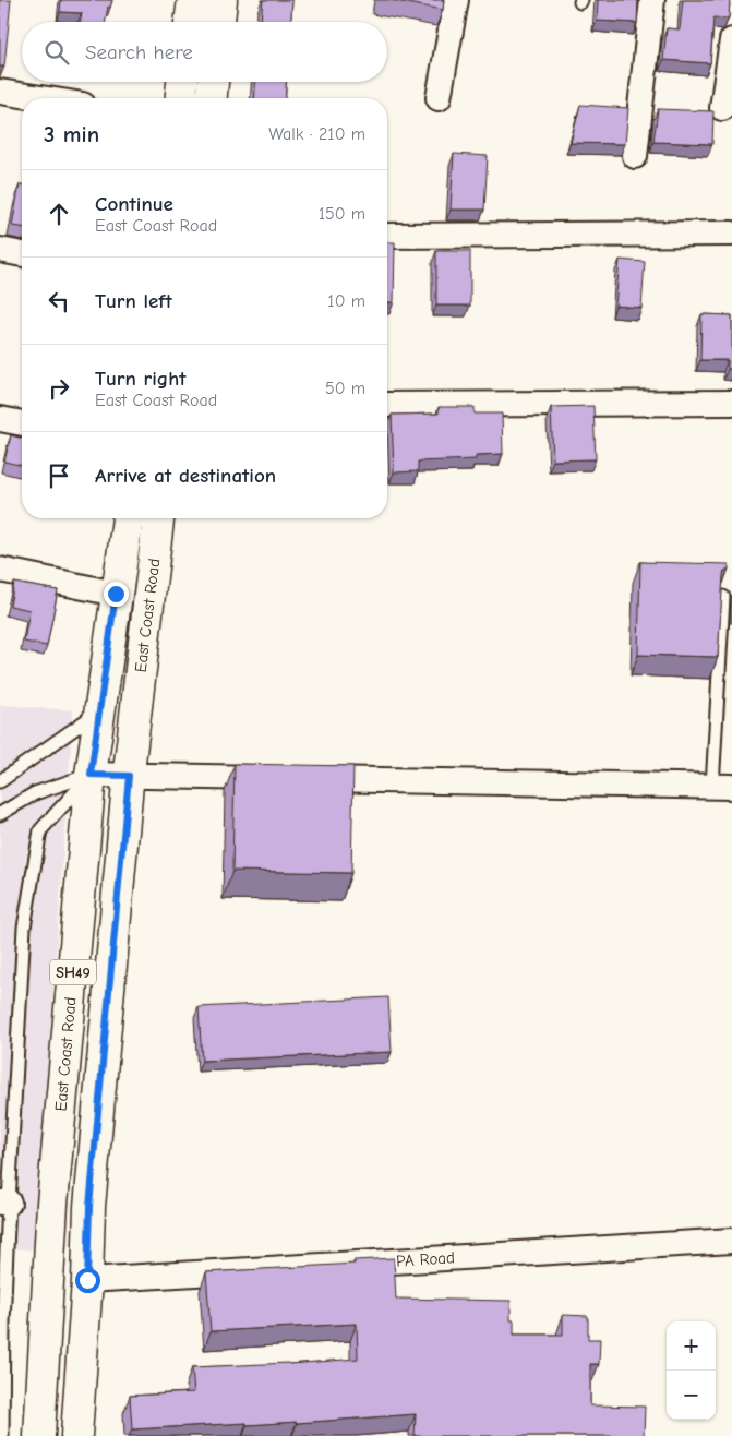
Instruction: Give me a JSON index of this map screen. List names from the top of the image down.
{
  "streets": {
    "main road": ["East Coast Road", "SH49"],
    "street": ["PA Road"]
  },
  "crossings": [
    ["East Coast Road", "PA Road"]
  ],
  "page": {
    "search": "Search here",
    "heading": ["3 min", "Walk · 210 m"],
    "list": [
      ["Continue", "East Coast Road", "150 m"],
      ["Turn left", "10 m"],
      ["Turn right", "East Coast Road", "50 m"],
      "Arrive at destination"
    ],
    "map_buttons": ["+", "−"]
  }
}
